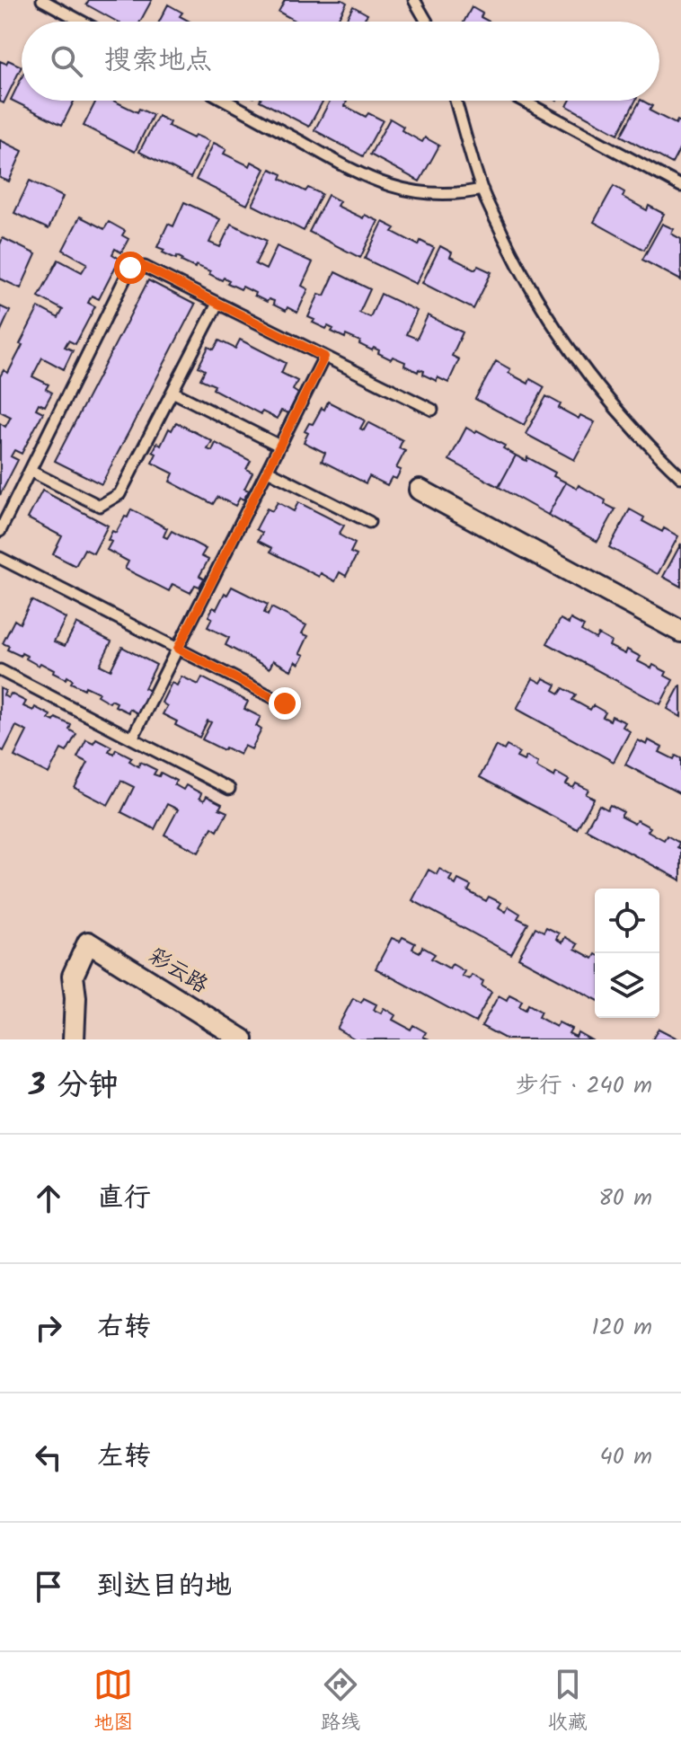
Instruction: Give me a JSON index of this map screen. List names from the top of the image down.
{
  "streets": {
    "street": ["彩云路"]
  },
  "page": {
    "search": "搜索地点",
    "heading": ["3 分钟", "步行 · 240 m"],
    "list": [
      ["直行", "80 m"],
      ["右转", "120 m"],
      ["左转", "40 m"],
      "到达目的地"
    ],
    "nav": ["地图", "路线", "收藏"]
  }
}
